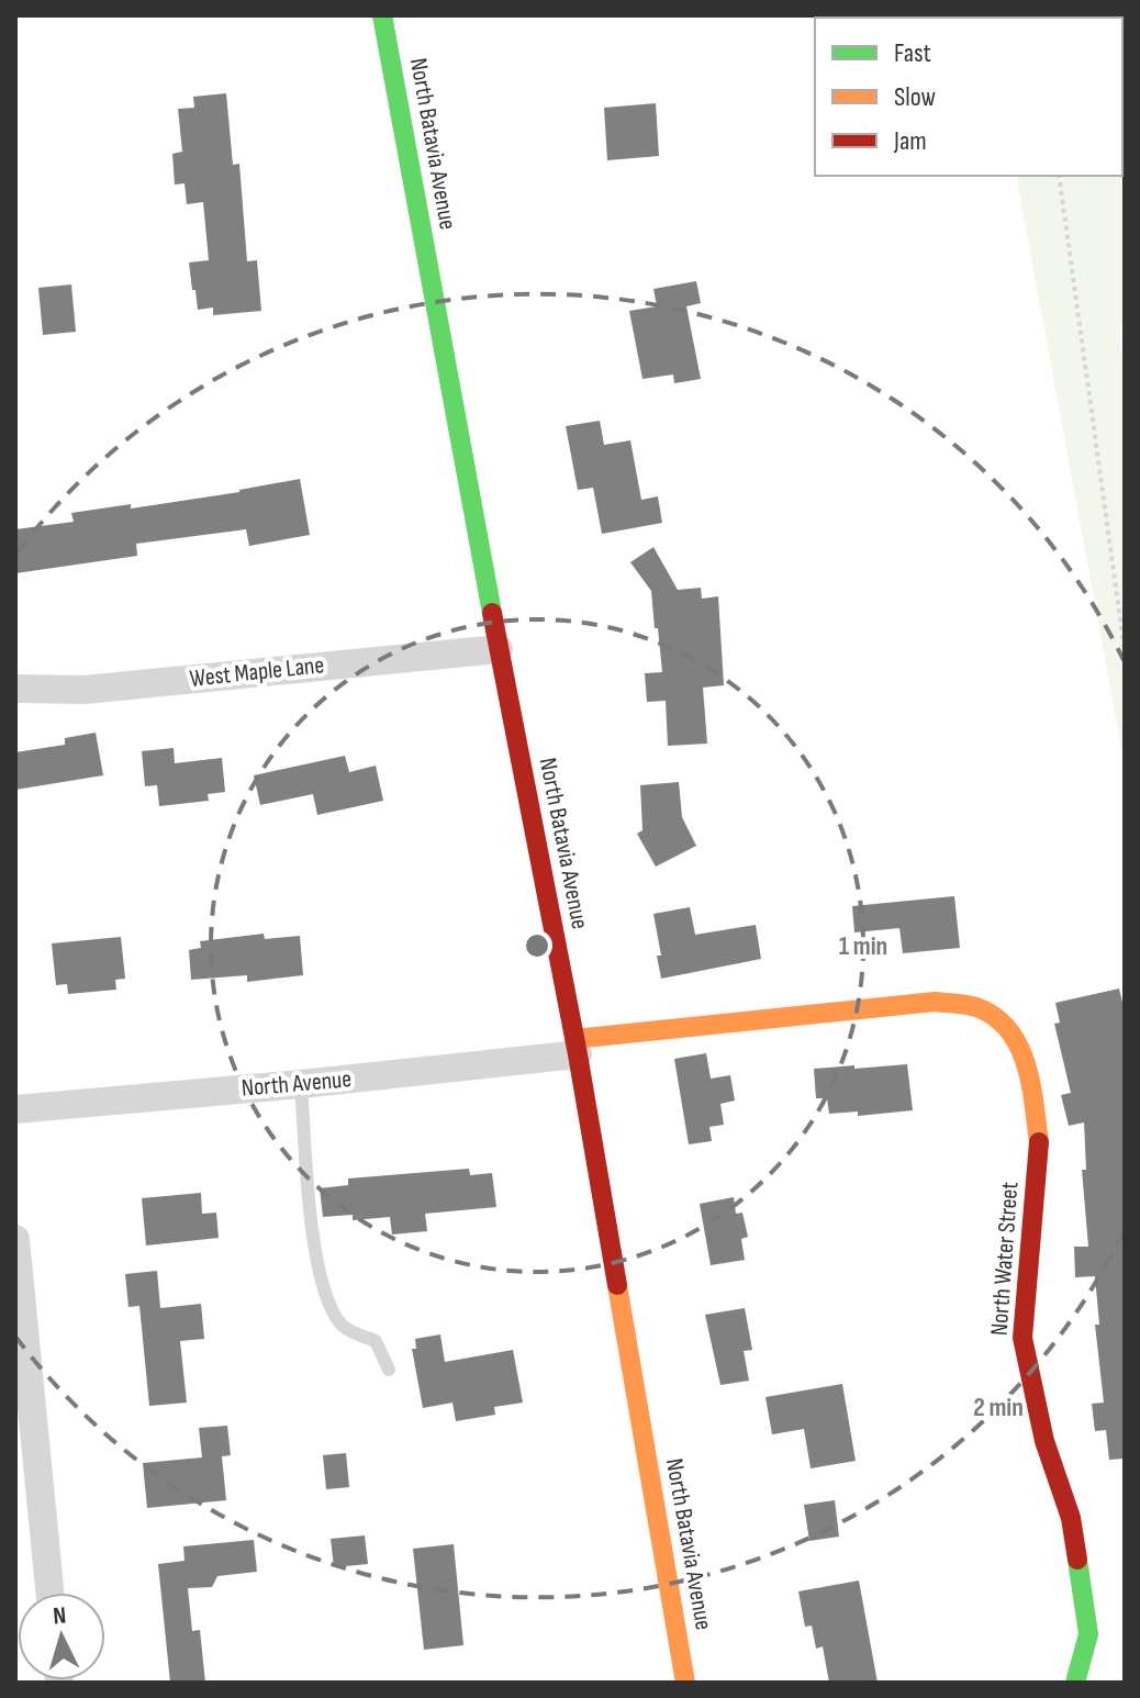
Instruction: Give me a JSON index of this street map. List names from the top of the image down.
{
  "streets": {
    "main road": ["North Batavia Avenue", "North Avenue", "North Water Street"],
    "street": ["West Maple Lane"]
  },
  "crossings": [
    ["North Batavia Avenue", "West Maple Lane"],
    ["North Batavia Avenue", "North Avenue"],
    ["North Avenue", "North Water Street"]
  ],
  "legend": ["Fast", "Slow", "Jam"],
  "north": "top",
  "rings": ["1 min", "2 min"]
}
